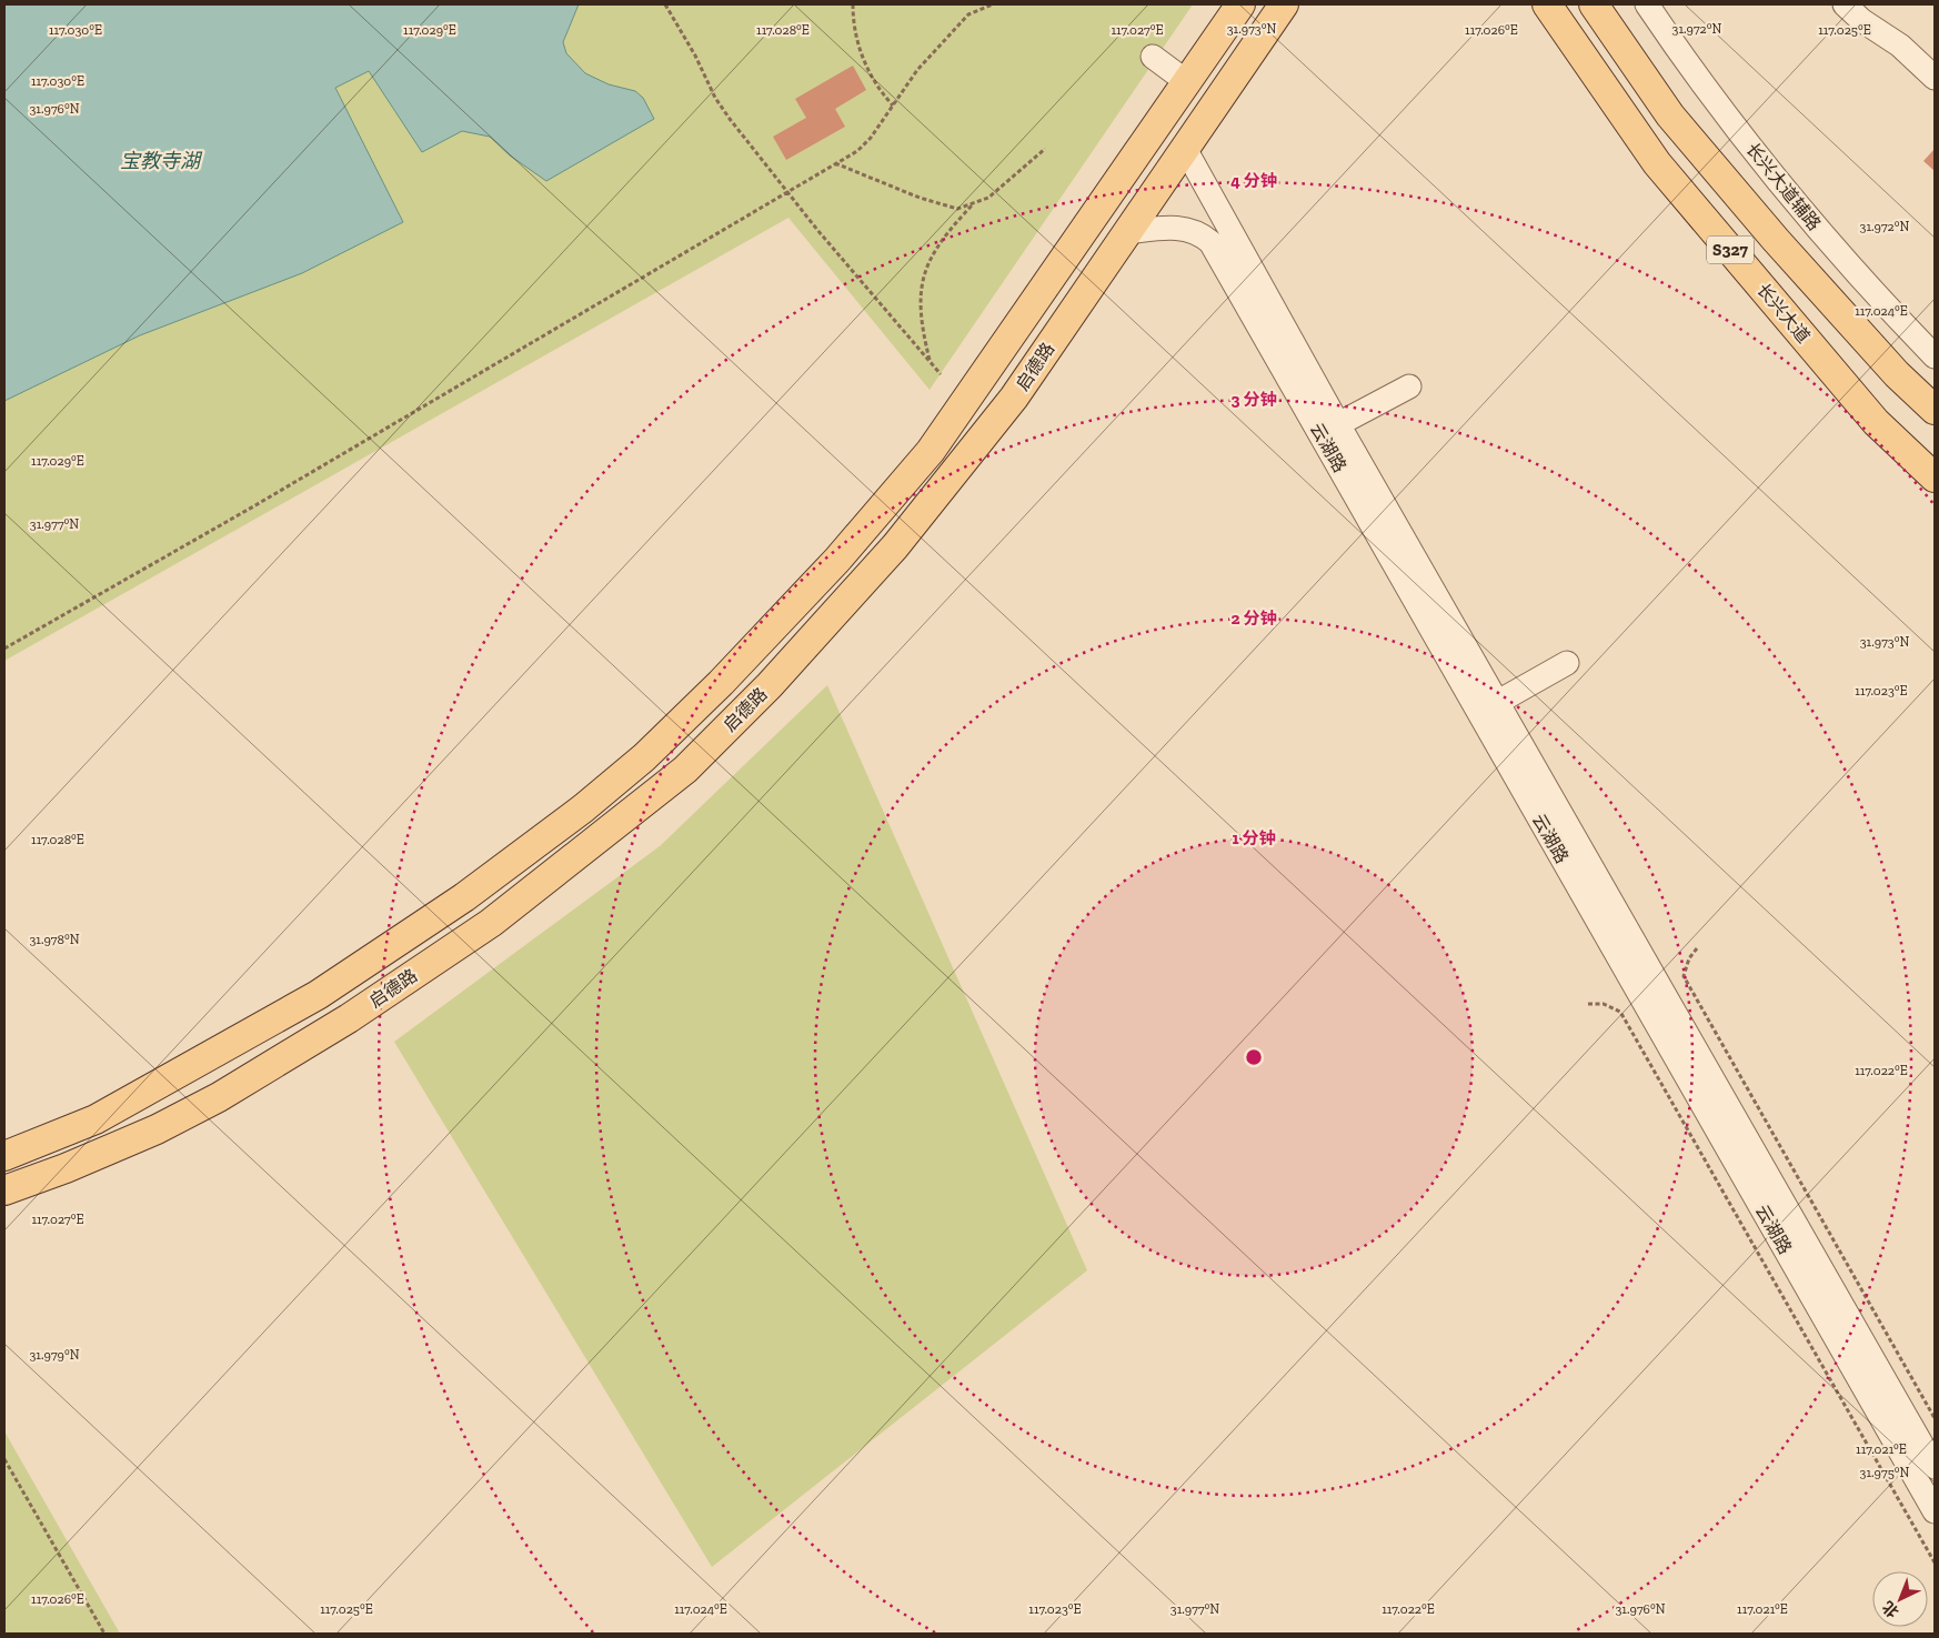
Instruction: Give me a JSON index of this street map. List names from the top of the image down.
{
  "streets": {
    "main road": ["S327", "长兴大道", "启德路"],
    "street": ["长兴大道辅路", "云湖路"]
  },
  "crossings": [
    ["启德路", "云湖路"]
  ],
  "water": ["宝教寺湖"],
  "north": "bottom left",
  "coordinates": [
    "31.972°N",
    "31.973°N",
    "117.030°E",
    "117.029°E",
    "117.028°E",
    "117.027°E",
    "117.026°E",
    "117.025°E",
    "31.976°N",
    "117.024°E",
    "31.977°N",
    "117.023°E",
    "31.978°N",
    "117.022°E",
    "31.979°N",
    "117.021°E",
    "31.975°N"
  ],
  "rings": [
    "4 分钟",
    "3 分钟",
    "2 分钟",
    "1 分钟"
  ]
}
